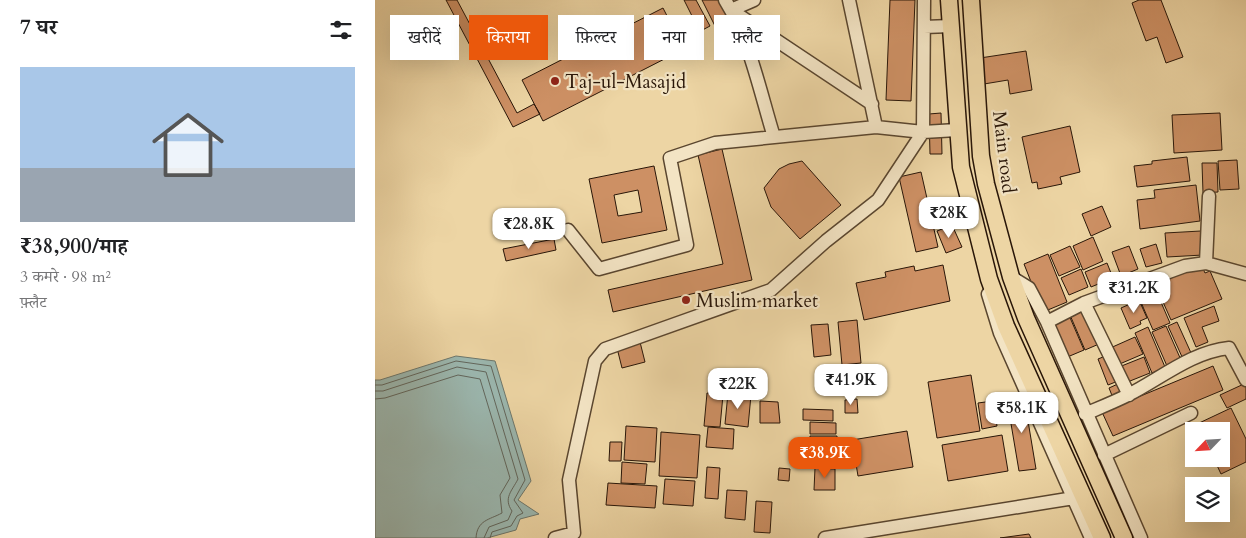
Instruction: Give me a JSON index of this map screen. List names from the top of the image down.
{
  "streets": {
    "main road": ["Main road"]
  },
  "places": ["Taj-ul-Masajid", "Muslim market"],
  "north": "bottom left",
  "page": {
    "heading": "7 घर",
    "chip": [
      "खरीदें",
      "किराया",
      "फ़िल्टर",
      "नया",
      "फ़्लैट"
    ],
    "list": [
      {
        "name": "₹38,900/माह",
        "note": "3 कमरे · 98 m² · फ़्लैट"
      }
    ],
    "price": [
      "₹28K",
      "₹28.8K",
      "₹31.2K",
      "₹41.9K",
      "₹22K",
      "₹58.1K",
      "₹38.9K"
    ]
  }
}
